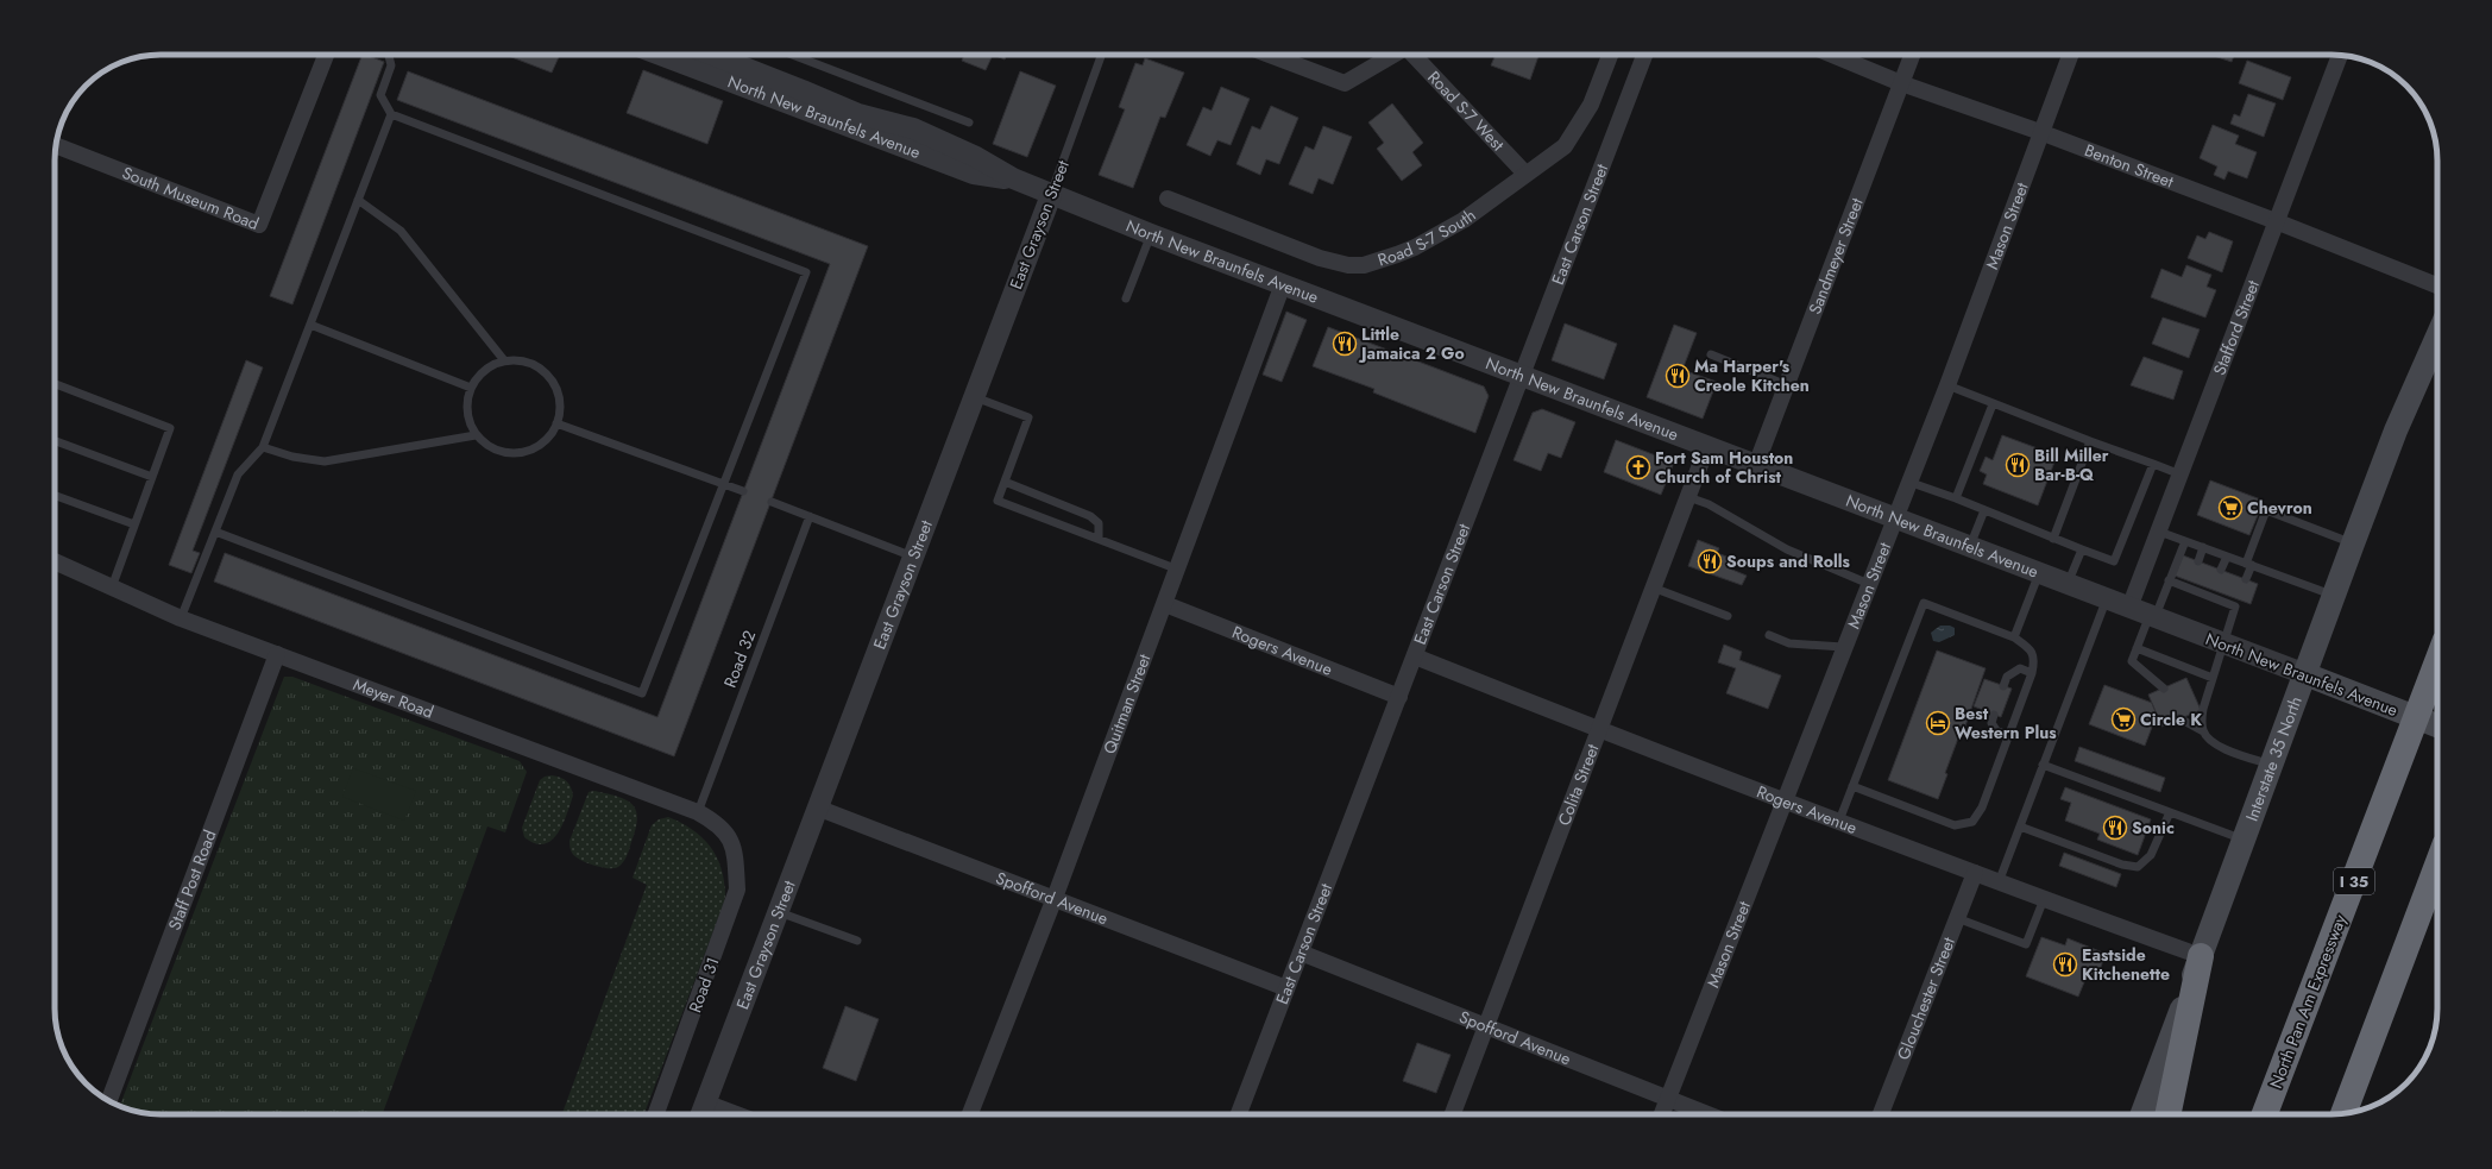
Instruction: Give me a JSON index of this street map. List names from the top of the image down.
{
  "streets": {
    "highway": ["I 35", "North Pan Am Expressway"],
    "main road": ["North New Braunfels Avenue", "Interstate 35 North"],
    "street": [
      "Road S-7 West",
      "Benton Street",
      "South Museum Road",
      "East Grayson Street",
      "East Carson Street",
      "Mason Street",
      "Road S-7 South",
      "Sandmeyer Street",
      "Stafford Street",
      "Rogers Avenue",
      "Meyer Road",
      "Quitman Street",
      "Colita Street",
      "Staff Post Road",
      "Spofford Avenue",
      "Road 31",
      "Glouchester Street"
    ],
    "lane": ["Road 32"]
  },
  "crossings": [
    ["Road S-7 West", "Road S-7 South"],
    ["North New Braunfels Avenue", "East Grayson Street"],
    ["North New Braunfels Avenue", "East Carson Street"],
    ["North New Braunfels Avenue", "Mason Street"],
    ["North New Braunfels Avenue", "Sandmeyer Street"],
    ["North New Braunfels Avenue", "Stafford Street"],
    ["North New Braunfels Avenue", "Quitman Street"],
    ["North New Braunfels Avenue", "Interstate 35 North"],
    ["North New Braunfels Avenue", "Colita Street"],
    ["Benton Street", "Mason Street"],
    ["Benton Street", "Sandmeyer Street"],
    ["Benton Street", "Stafford Street"],
    ["East Grayson Street", "Spofford Avenue"],
    ["East Carson Street", "Rogers Avenue"],
    ["East Carson Street", "Spofford Avenue"],
    ["Mason Street", "Rogers Avenue"],
    ["Mason Street", "Spofford Avenue"],
    ["Rogers Avenue", "Quitman Street"],
    ["Rogers Avenue", "Interstate 35 North"],
    ["Rogers Avenue", "Colita Street"],
    ["Rogers Avenue", "Glouchester Street"],
    ["Road 32", "Meyer Road"],
    ["Meyer Road", "Staff Post Road"],
    ["Meyer Road", "Road 31"],
    ["Quitman Street", "Spofford Avenue"],
    ["Colita Street", "Spofford Avenue"]
  ],
  "places": {
    "restaurant": [
      "Little Jamaica 2 Go",
      "Ma Harper's Creole Kitchen",
      "Bill Miller Bar-B-Q",
      "Soups and Rolls",
      "Sonic",
      "Eastside Kitchenette"
    ],
    "church": ["Fort Sam Houston Church of Christ"],
    "supermarket": ["Chevron", "Circle K"],
    "hotel": ["Best Western Plus"]
  }
}
